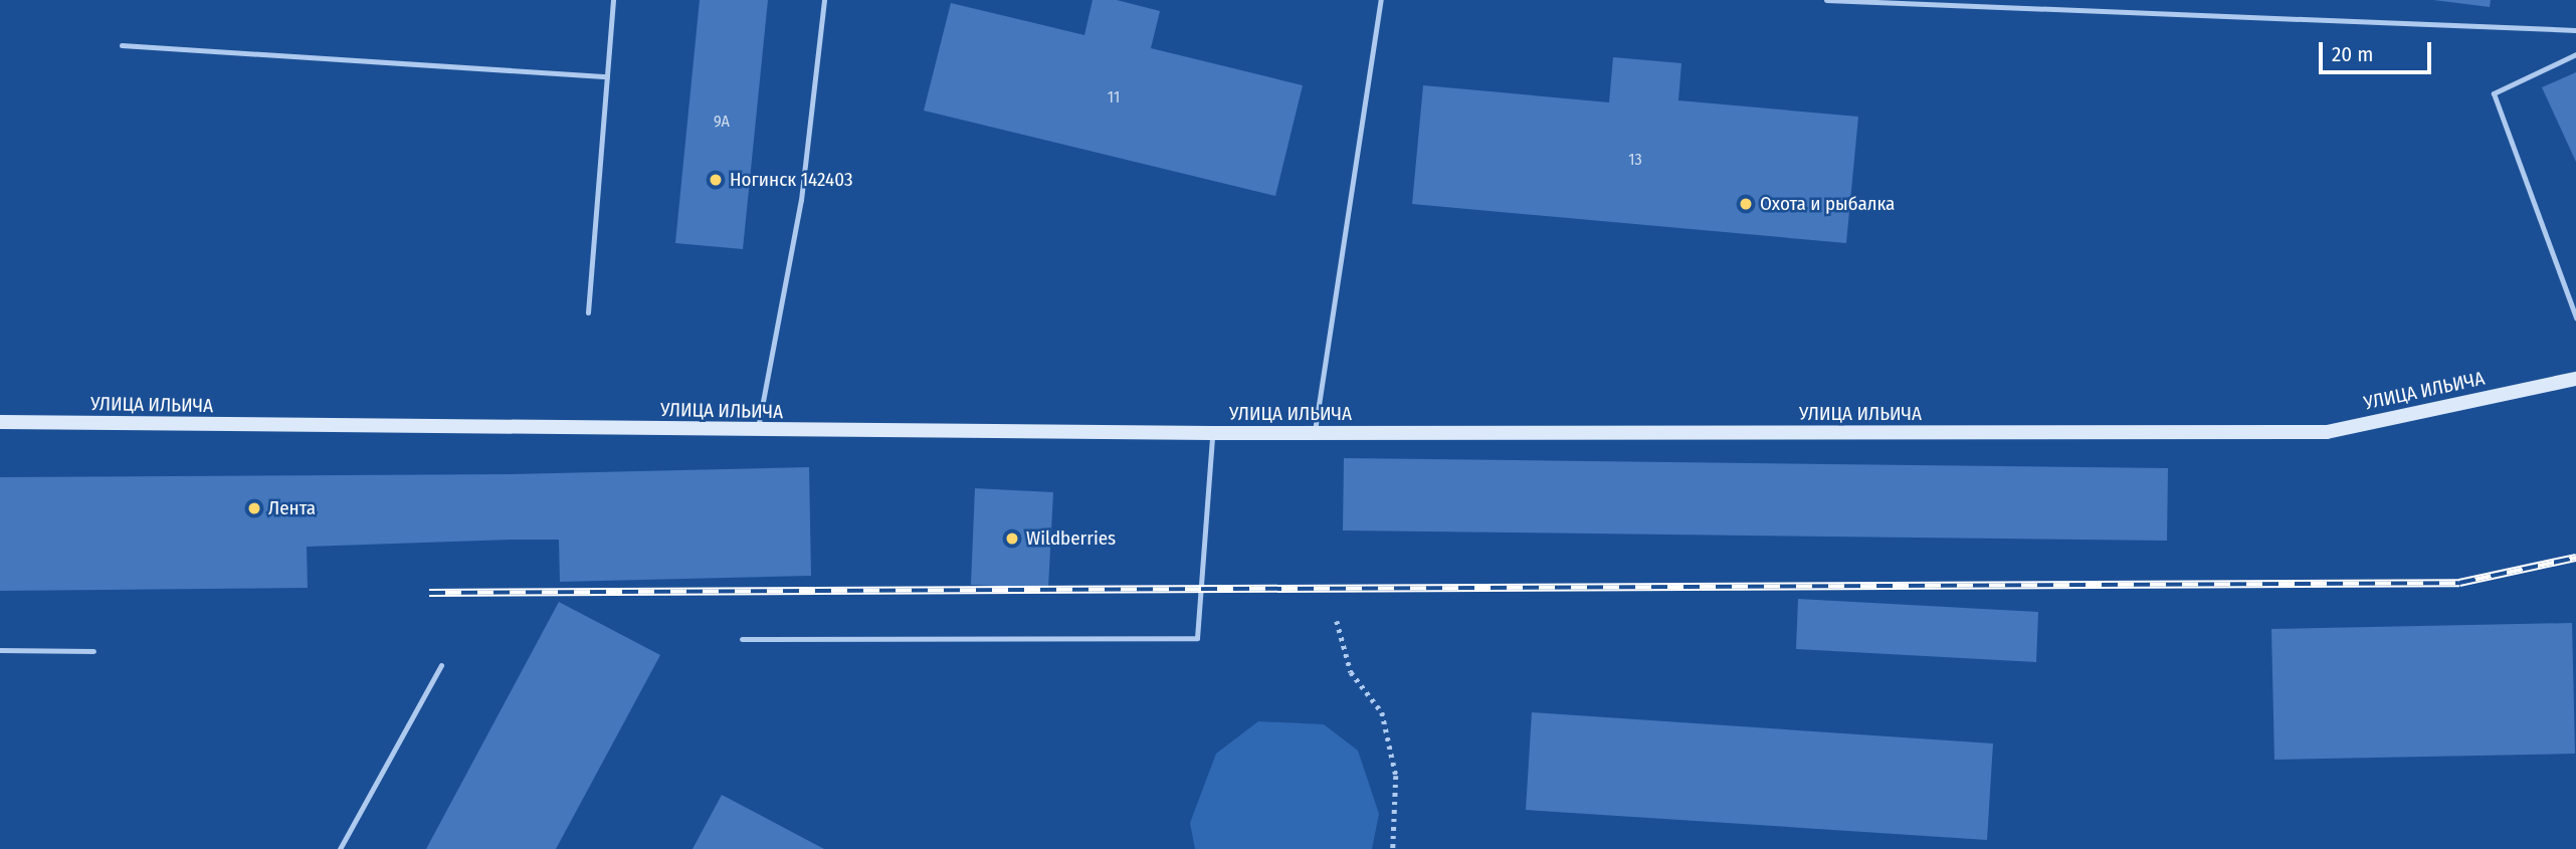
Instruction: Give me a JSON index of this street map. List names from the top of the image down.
{
  "streets": {
    "main road": ["УЛИЦА ИЛЬИЧА"]
  },
  "places": [
    "Ногинск 142403",
    "Охота и рыбалка",
    "Лента",
    "Wildberries"
  ],
  "house_numbers": ["11", "9А", "13"],
  "scale_bar": "20 m"
}
